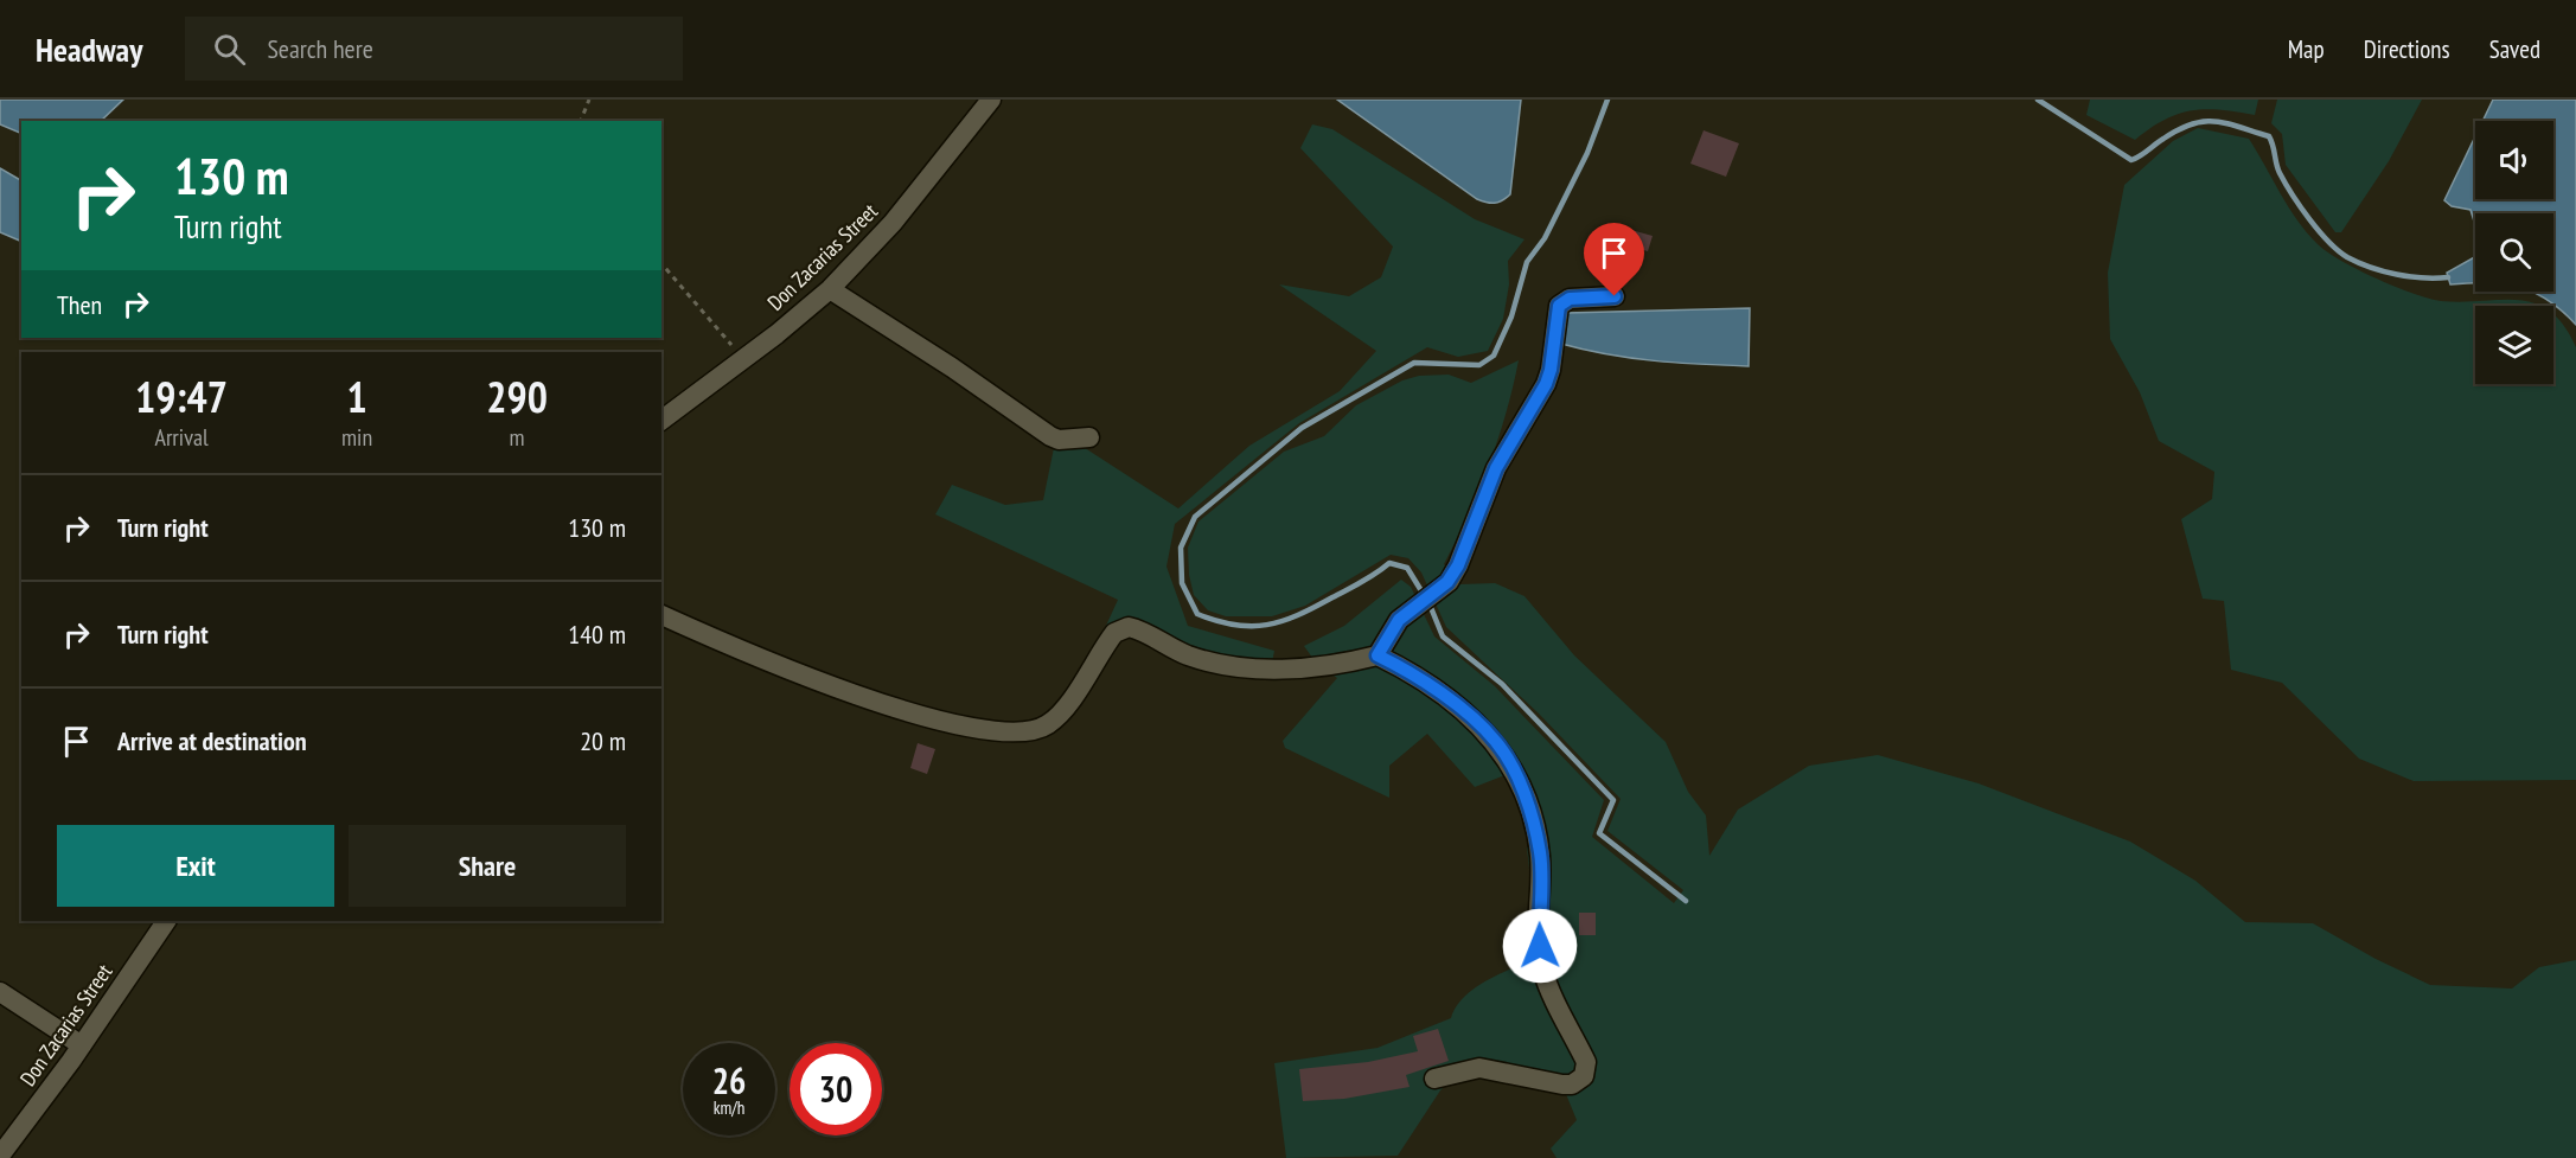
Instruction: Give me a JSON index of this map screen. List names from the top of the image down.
{
  "streets": {
    "street": ["Don Zacarias Street"]
  },
  "page": {
    "header": "Headway",
    "search": "Search here",
    "nav": ["Map", "Directions", "Saved"],
    "turn": ["130 m", "Turn right"],
    "then": "Then",
    "eta": [
      "19:47",
      "Arrival",
      "1",
      "min",
      "290",
      "m"
    ],
    "list": [
      {
        "name": "Turn right",
        "value": "130 m"
      },
      {
        "name": "Turn right",
        "value": "140 m"
      },
      {
        "name": "Arrive at destination",
        "value": "20 m"
      }
    ],
    "buttons": ["Exit", "Share"],
    "speed": "26 km/h",
    "limit": "30"
  }
}
